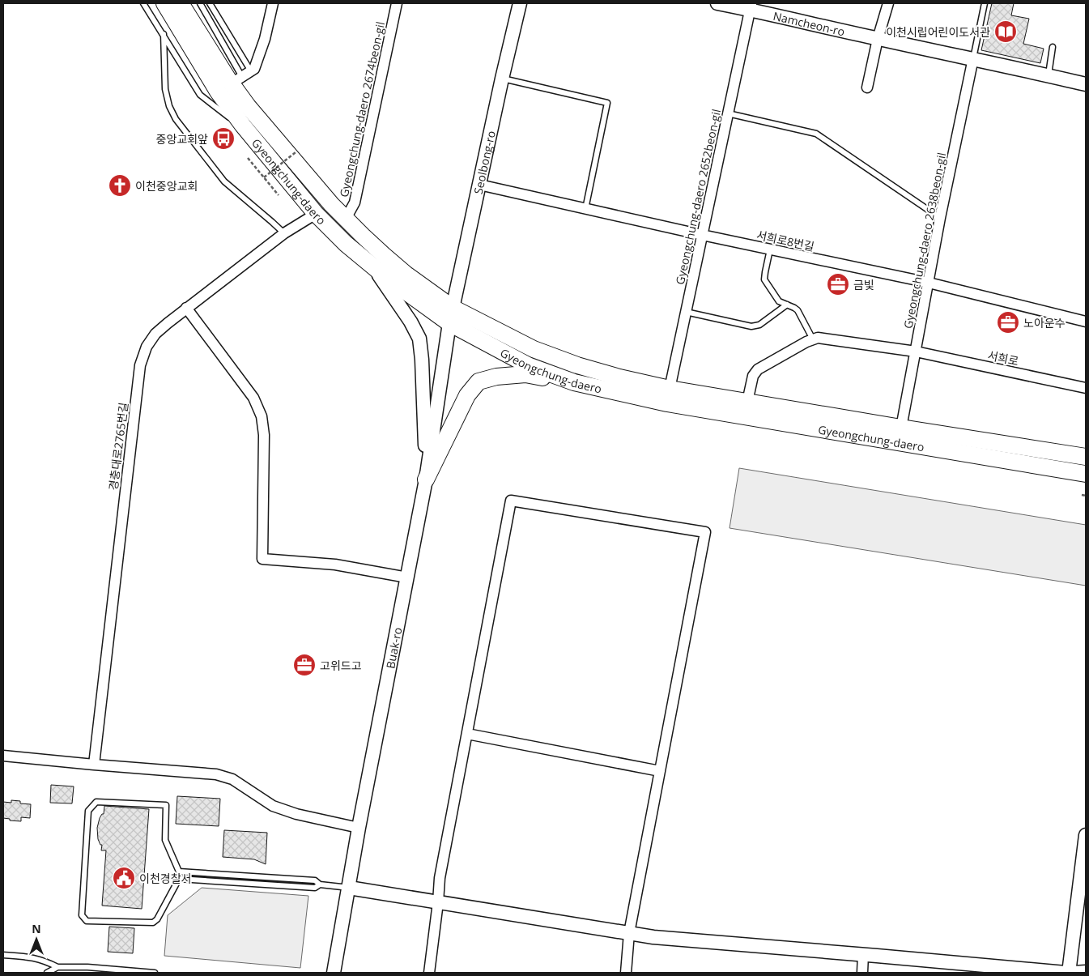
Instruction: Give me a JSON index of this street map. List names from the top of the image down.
{
  "streets": {
    "main road": ["Gyeongchung-daero"],
    "street": [
      "Namcheon-ro",
      "Gyeongchung-daero 2674beon-gil",
      "Seolbong-ro",
      "Gyeongchung-daero 2652beon-gil",
      "서희로8번길",
      "Gyeongchung-daero 2638beon-gil",
      "서희로",
      "경충대로2765번길",
      "Buak-ro"
    ]
  },
  "crossings": [
    ["Namcheon-ro", "Gyeongchung-daero 2652beon-gil"],
    ["Namcheon-ro", "Gyeongchung-daero 2638beon-gil"],
    ["Gyeongchung-daero 2674beon-gil", "Gyeongchung-daero"],
    ["Seolbong-ro", "Gyeongchung-daero"],
    ["Seolbong-ro", "서희로8번길"],
    ["Seolbong-ro", "Buak-ro"],
    ["Gyeongchung-daero", "Gyeongchung-daero 2652beon-gil"],
    ["Gyeongchung-daero", "Gyeongchung-daero 2638beon-gil"],
    ["Gyeongchung-daero", "경충대로2765번길"],
    ["Gyeongchung-daero", "Buak-ro"],
    ["Gyeongchung-daero 2652beon-gil", "서희로8번길"],
    ["서희로8번길", "Gyeongchung-daero 2638beon-gil"],
    ["Gyeongchung-daero 2638beon-gil", "서희로"]
  ],
  "places": {
    "library": ["이천시립어린이도서관"],
    "bus stop": ["중앙교회앞"],
    "church": ["이천중앙교회"],
    "office": ["금빛", "노아운수", "고위드고"],
    "public building": ["이천경찰서"]
  },
  "north": "top"
}
